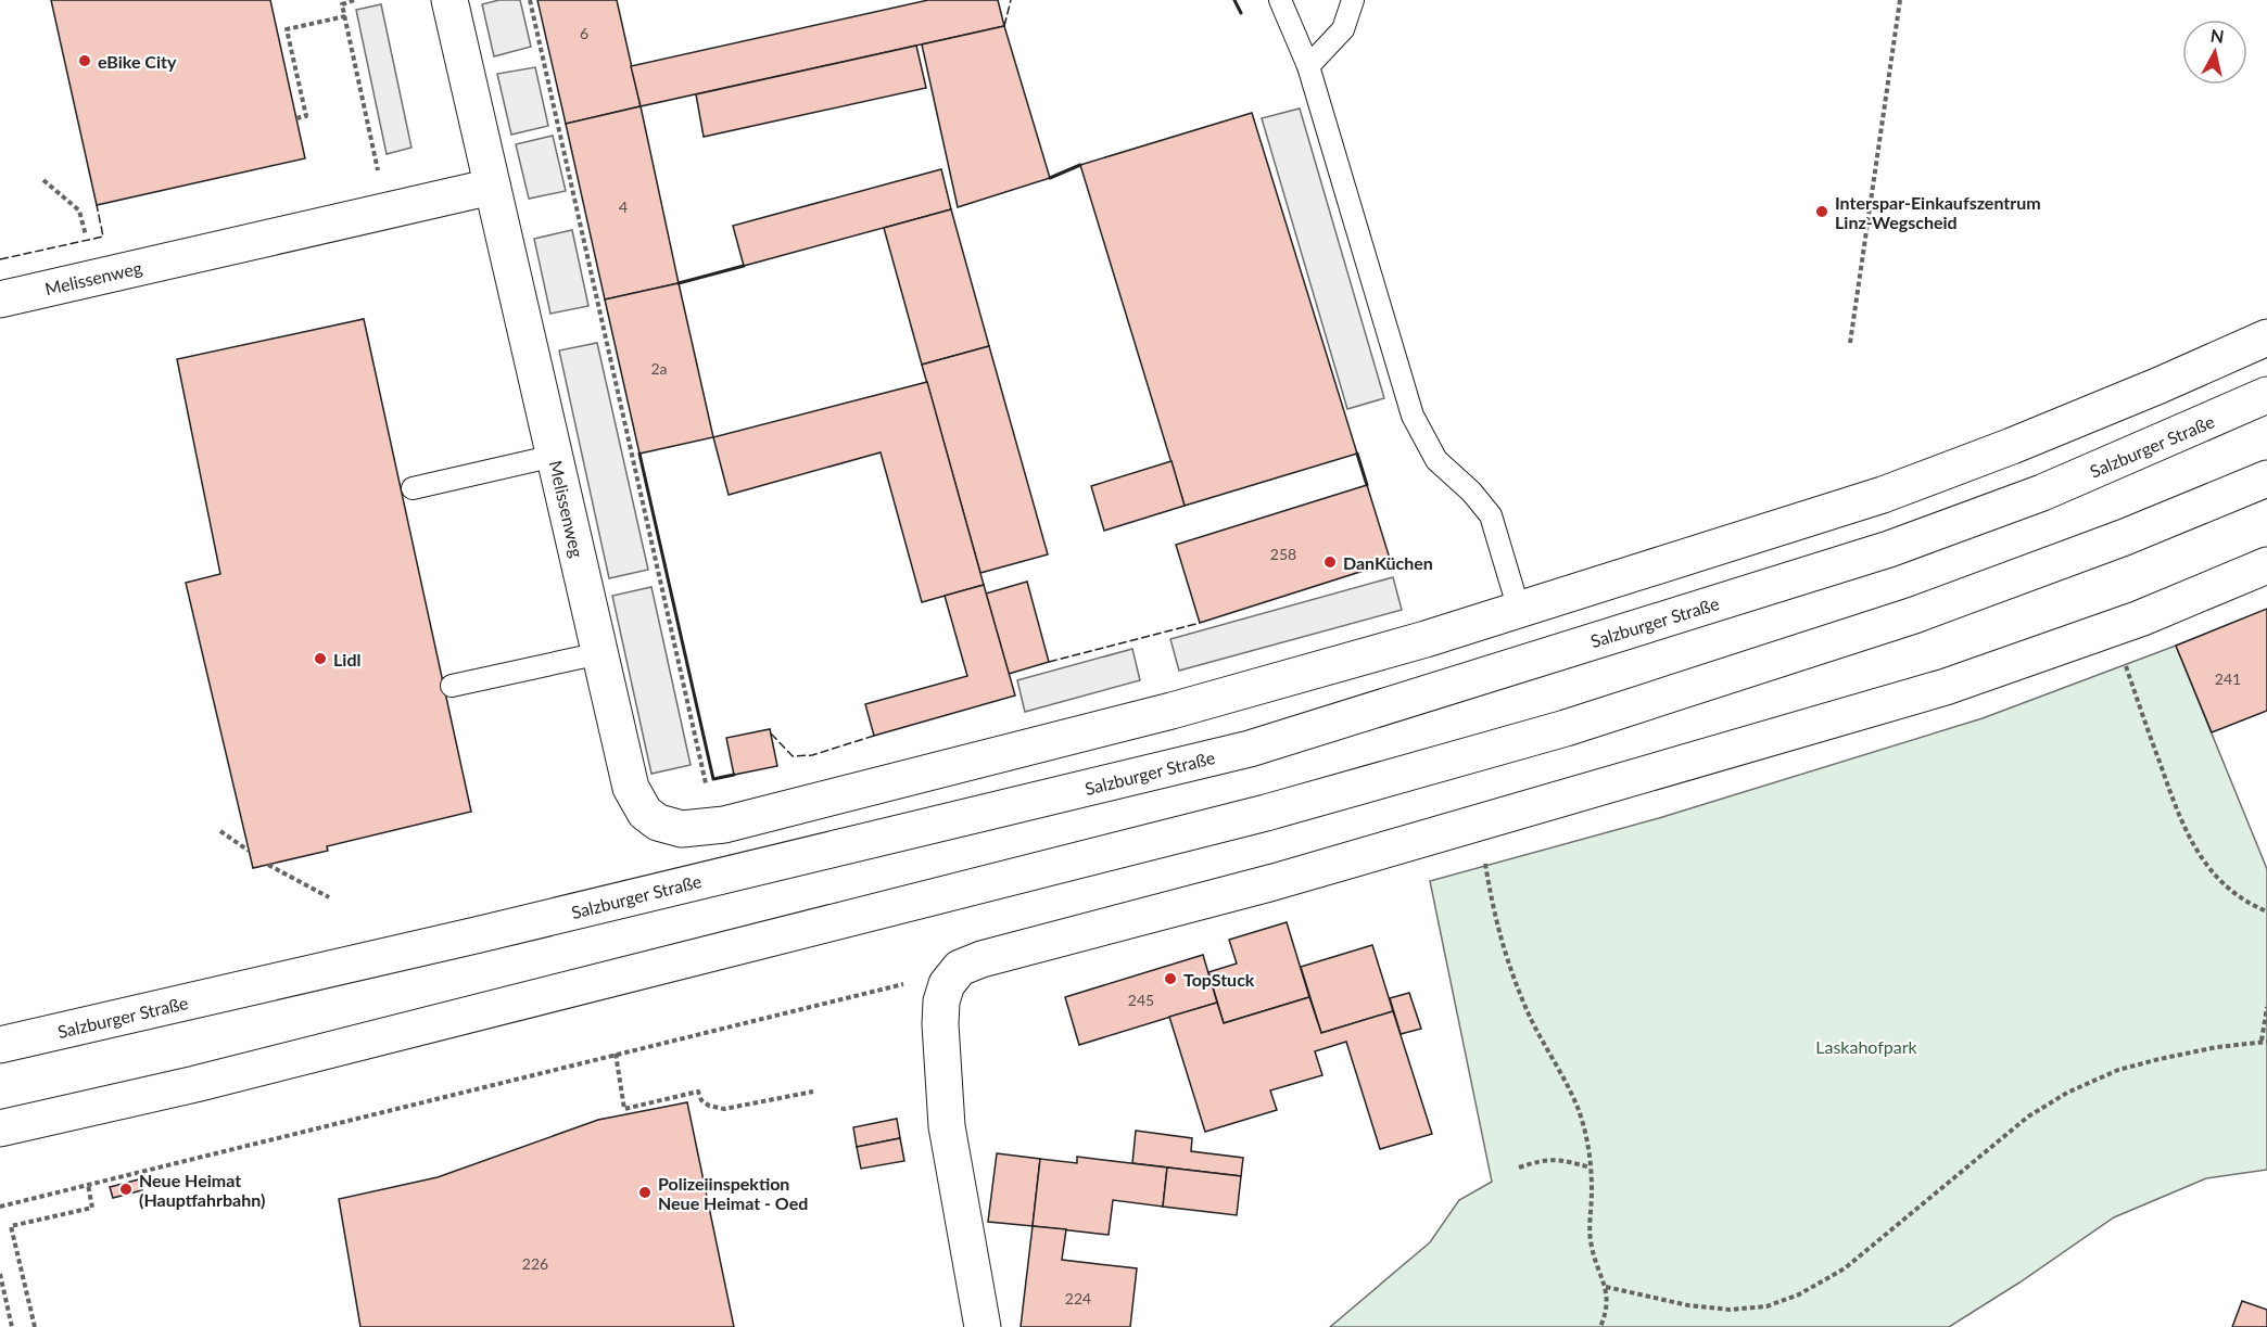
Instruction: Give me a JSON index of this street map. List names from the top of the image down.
{
  "streets": {
    "street": ["Melissenweg", "Salzburger Straße"]
  },
  "parks": ["Laskahofpark"],
  "places": [
    "eBike City",
    "Interspar-Einkaufszentrum Linz-Wegscheid",
    "DanKüchen",
    "Lidl",
    "TopStuck",
    "Neue Heimat (Hauptfahrbahn)",
    "Polizeiinspektion Neue Heimat - Oed"
  ],
  "house_numbers": [
    "6",
    "4",
    "2a",
    "258",
    "241",
    "245",
    "226",
    "224"
  ],
  "north": "top"
}
